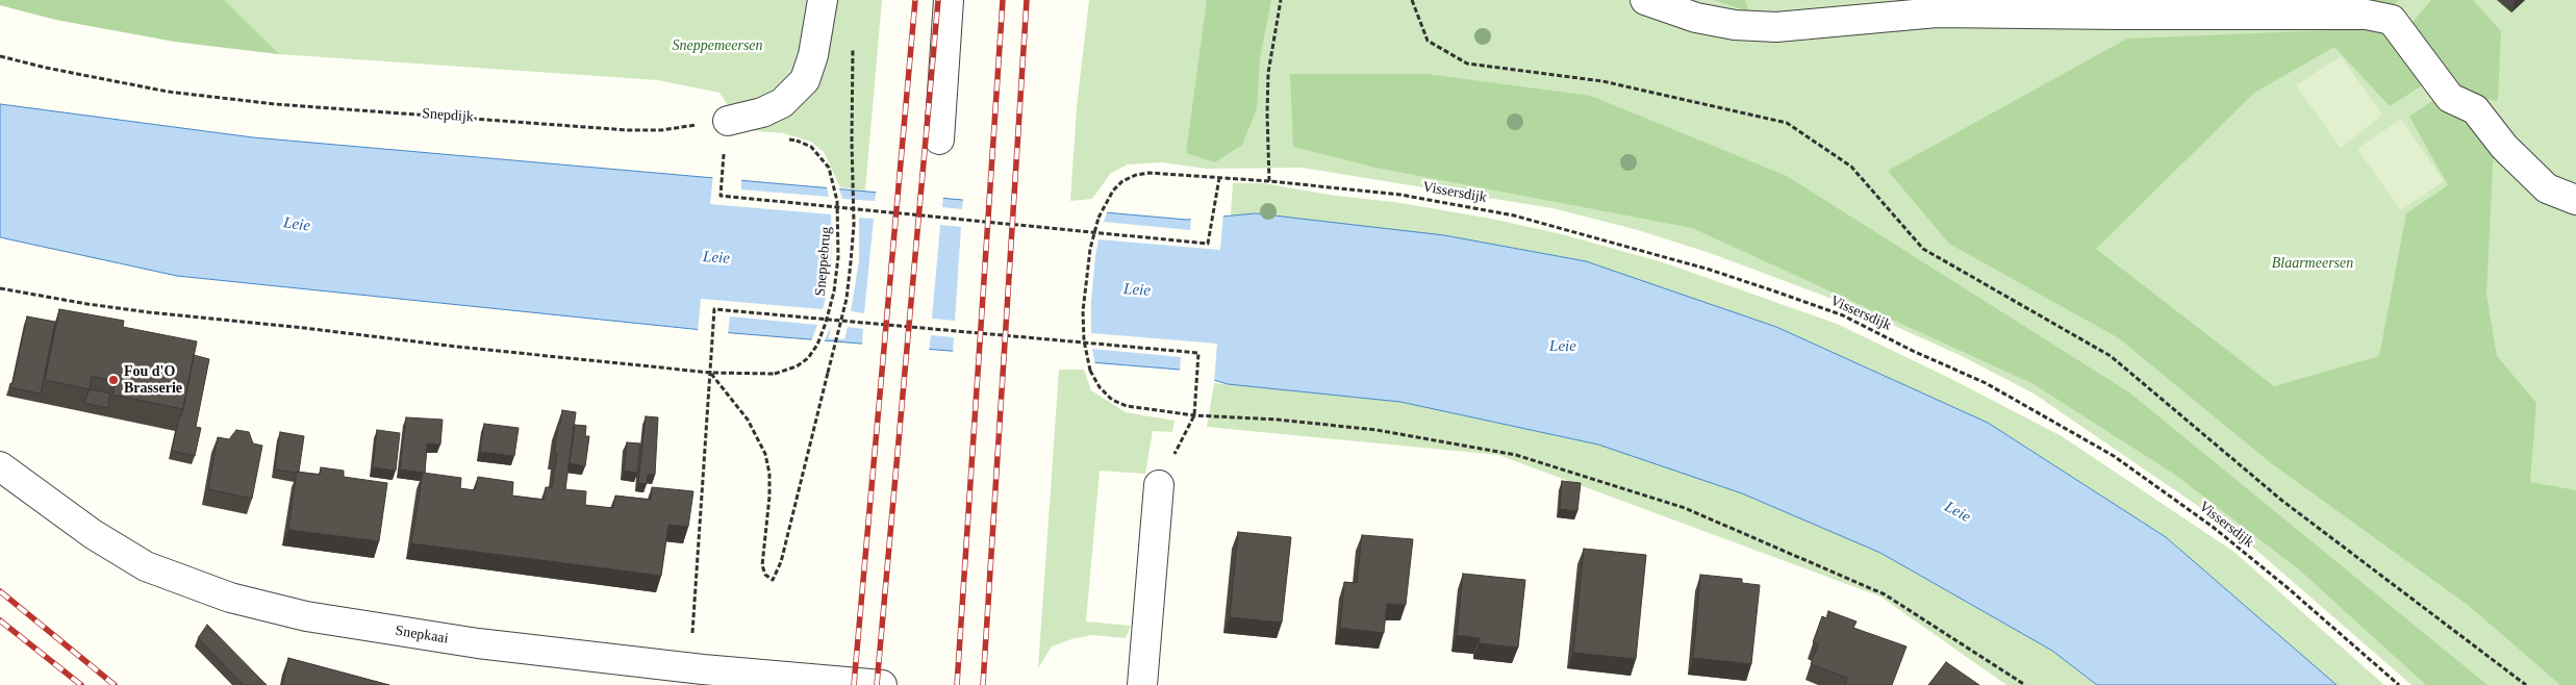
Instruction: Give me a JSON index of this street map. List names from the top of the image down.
{
  "streets": {
    "street": ["Snepkaai"],
    "path": ["Snepdijk", "Vissersdijk", "Sneppebrug"]
  },
  "water": ["Leie"],
  "parks": ["Sneppemeersen", "Blaarmeersen"],
  "places": ["Fou d'O Brasserie"]
}
